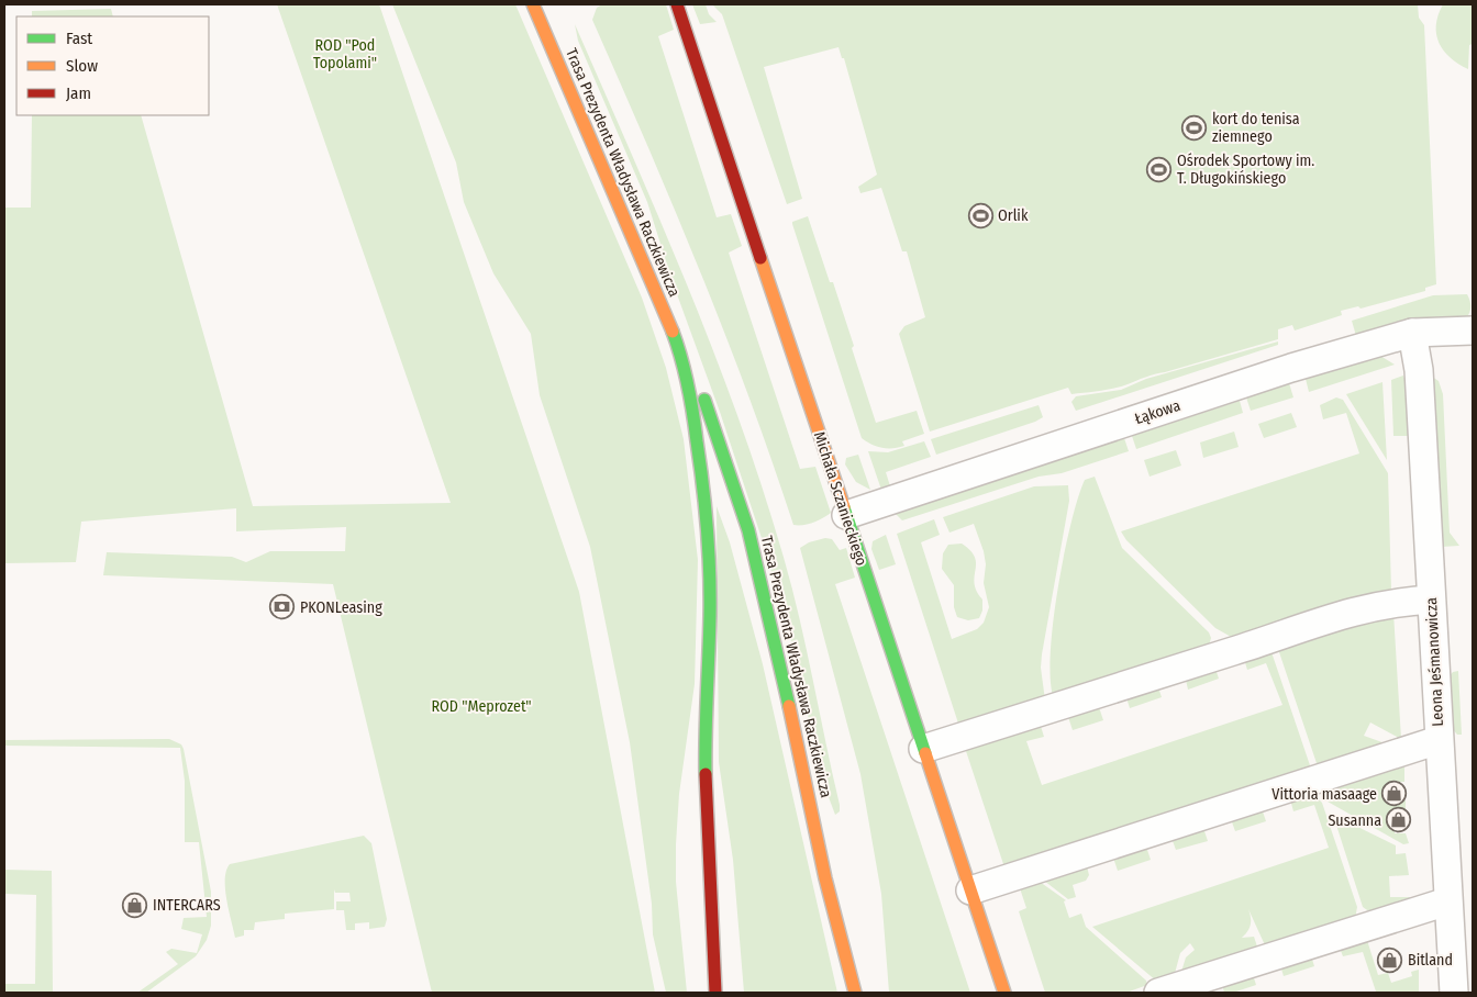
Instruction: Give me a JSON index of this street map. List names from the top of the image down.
{
  "streets": {
    "main road": ["Trasa Prezydenta Władysława Raczkiewicza", "Michała Sczanieckiego"],
    "street": ["Łąkowa", "Leona Jeśmanowicza"]
  },
  "crossings": [
    ["Łąkowa", "Michała Sczanieckiego"],
    ["Łąkowa", "Leona Jeśmanowicza"]
  ],
  "parks": ["ROD \"Pod Topolami\"", "ROD \"Meprozet\""],
  "places": {
    "sports": ["kort do tenisa ziemnego", "Ośrodek Sportowy im. T. Długokińskiego", "Orlik"],
    "bank": ["PKONLeasing"],
    "shop": [
      "Vittoria masaage",
      "Susanna",
      "INTERCARS",
      "Bitland"
    ]
  },
  "legend": ["Fast", "Slow", "Jam"]
}
